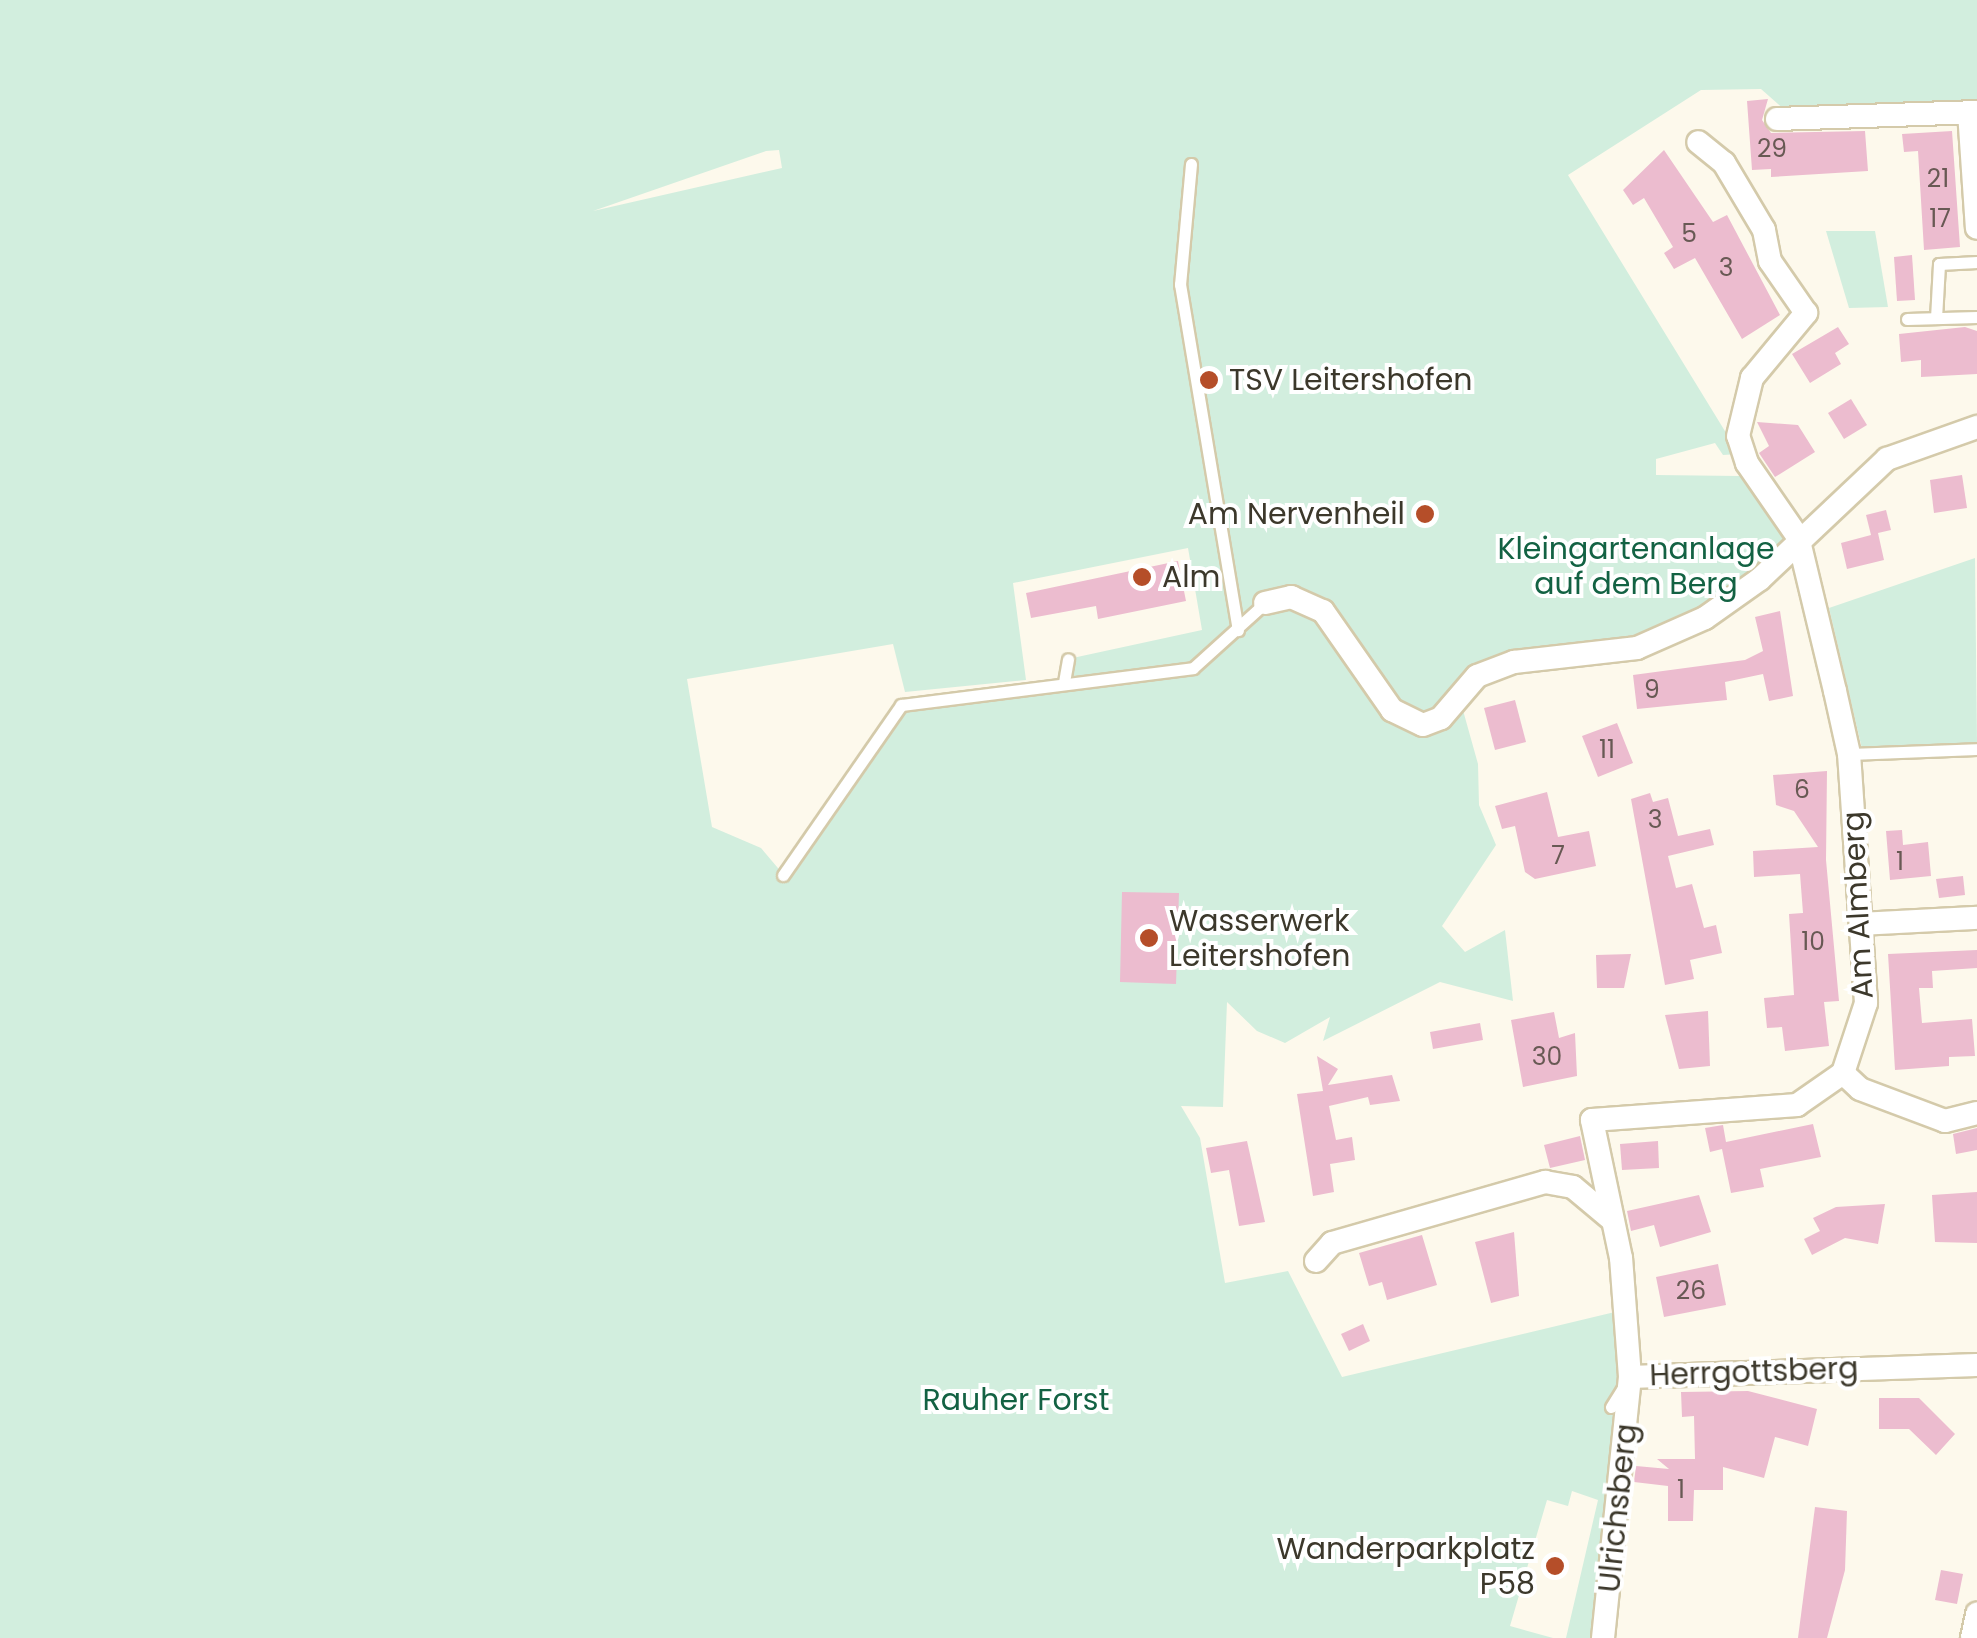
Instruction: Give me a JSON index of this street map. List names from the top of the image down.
{
  "streets": {
    "street": ["Am Almberg", "Herrgottsberg", "Ulrichsberg"]
  },
  "crossings": [
    ["Am Almberg", "Herrgottsberg"],
    ["Herrgottsberg", "Ulrichsberg"]
  ],
  "parks": ["Kleingartenanlage auf dem Berg", "Rauher Forst"],
  "places": [
    "TSV Leitershofen",
    "Am Nervenheil",
    "Alm",
    "Wasserwerk Leitershofen",
    "Wanderparkplatz P58"
  ],
  "house_numbers": [
    "29",
    "21",
    "17",
    "5",
    "3",
    "9",
    "11",
    "6",
    "3",
    "7",
    "1",
    "10",
    "30",
    "26",
    "1"
  ]
}
